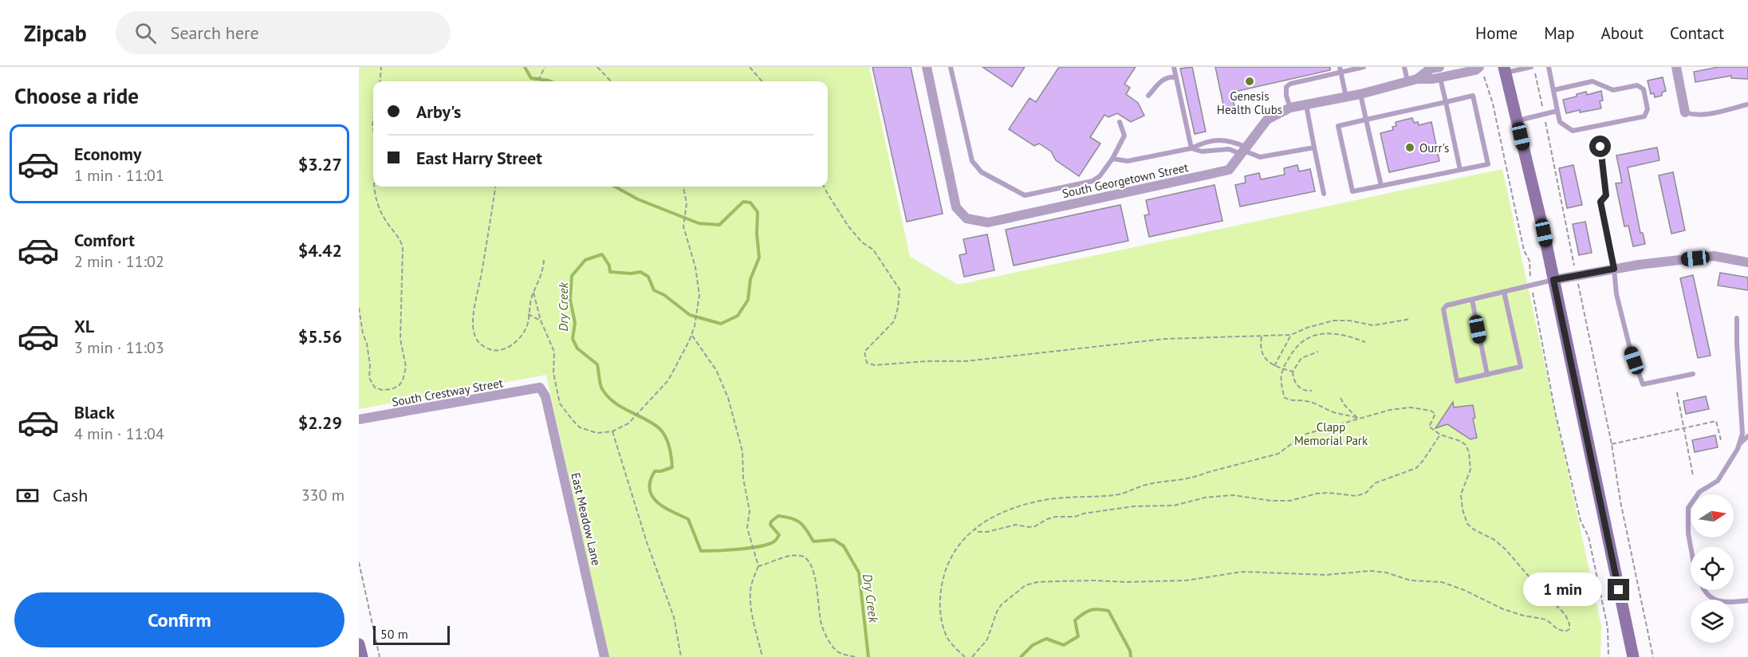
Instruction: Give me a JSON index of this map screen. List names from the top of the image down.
{
  "streets": {
    "street": ["South Georgetown Street", "South Crestway Street", "East Meadow Lane"]
  },
  "crossings": [
    ["South Crestway Street", "East Meadow Lane"]
  ],
  "water": ["Dry Creek"],
  "parks": ["Clapp Memorial Park"],
  "places": ["Genesis Health Clubs", "Ourr's"],
  "scale_bar": "50 m",
  "north": "right",
  "page": {
    "header": "Zipcab",
    "search": "Search here",
    "nav": [
      "Home",
      "Map",
      "About",
      "Contact"
    ],
    "heading": "Choose a ride",
    "banner": ["Arby's", "East Harry Street"],
    "list": [
      {
        "name": "Economy",
        "note": "1 min · 11:01",
        "value": "$3.27"
      },
      {
        "name": "Comfort",
        "note": "2 min · 11:02",
        "value": "$4.42"
      },
      {
        "name": "XL",
        "note": "3 min · 11:03",
        "value": "$5.56"
      },
      {
        "name": "Black",
        "note": "4 min · 11:04",
        "value": "$2.29"
      }
    ],
    "pay": ["Cash", "330 m"],
    "bubble": "1 min",
    "buttons": "Confirm",
    "scale": "50 m"
  }
}
